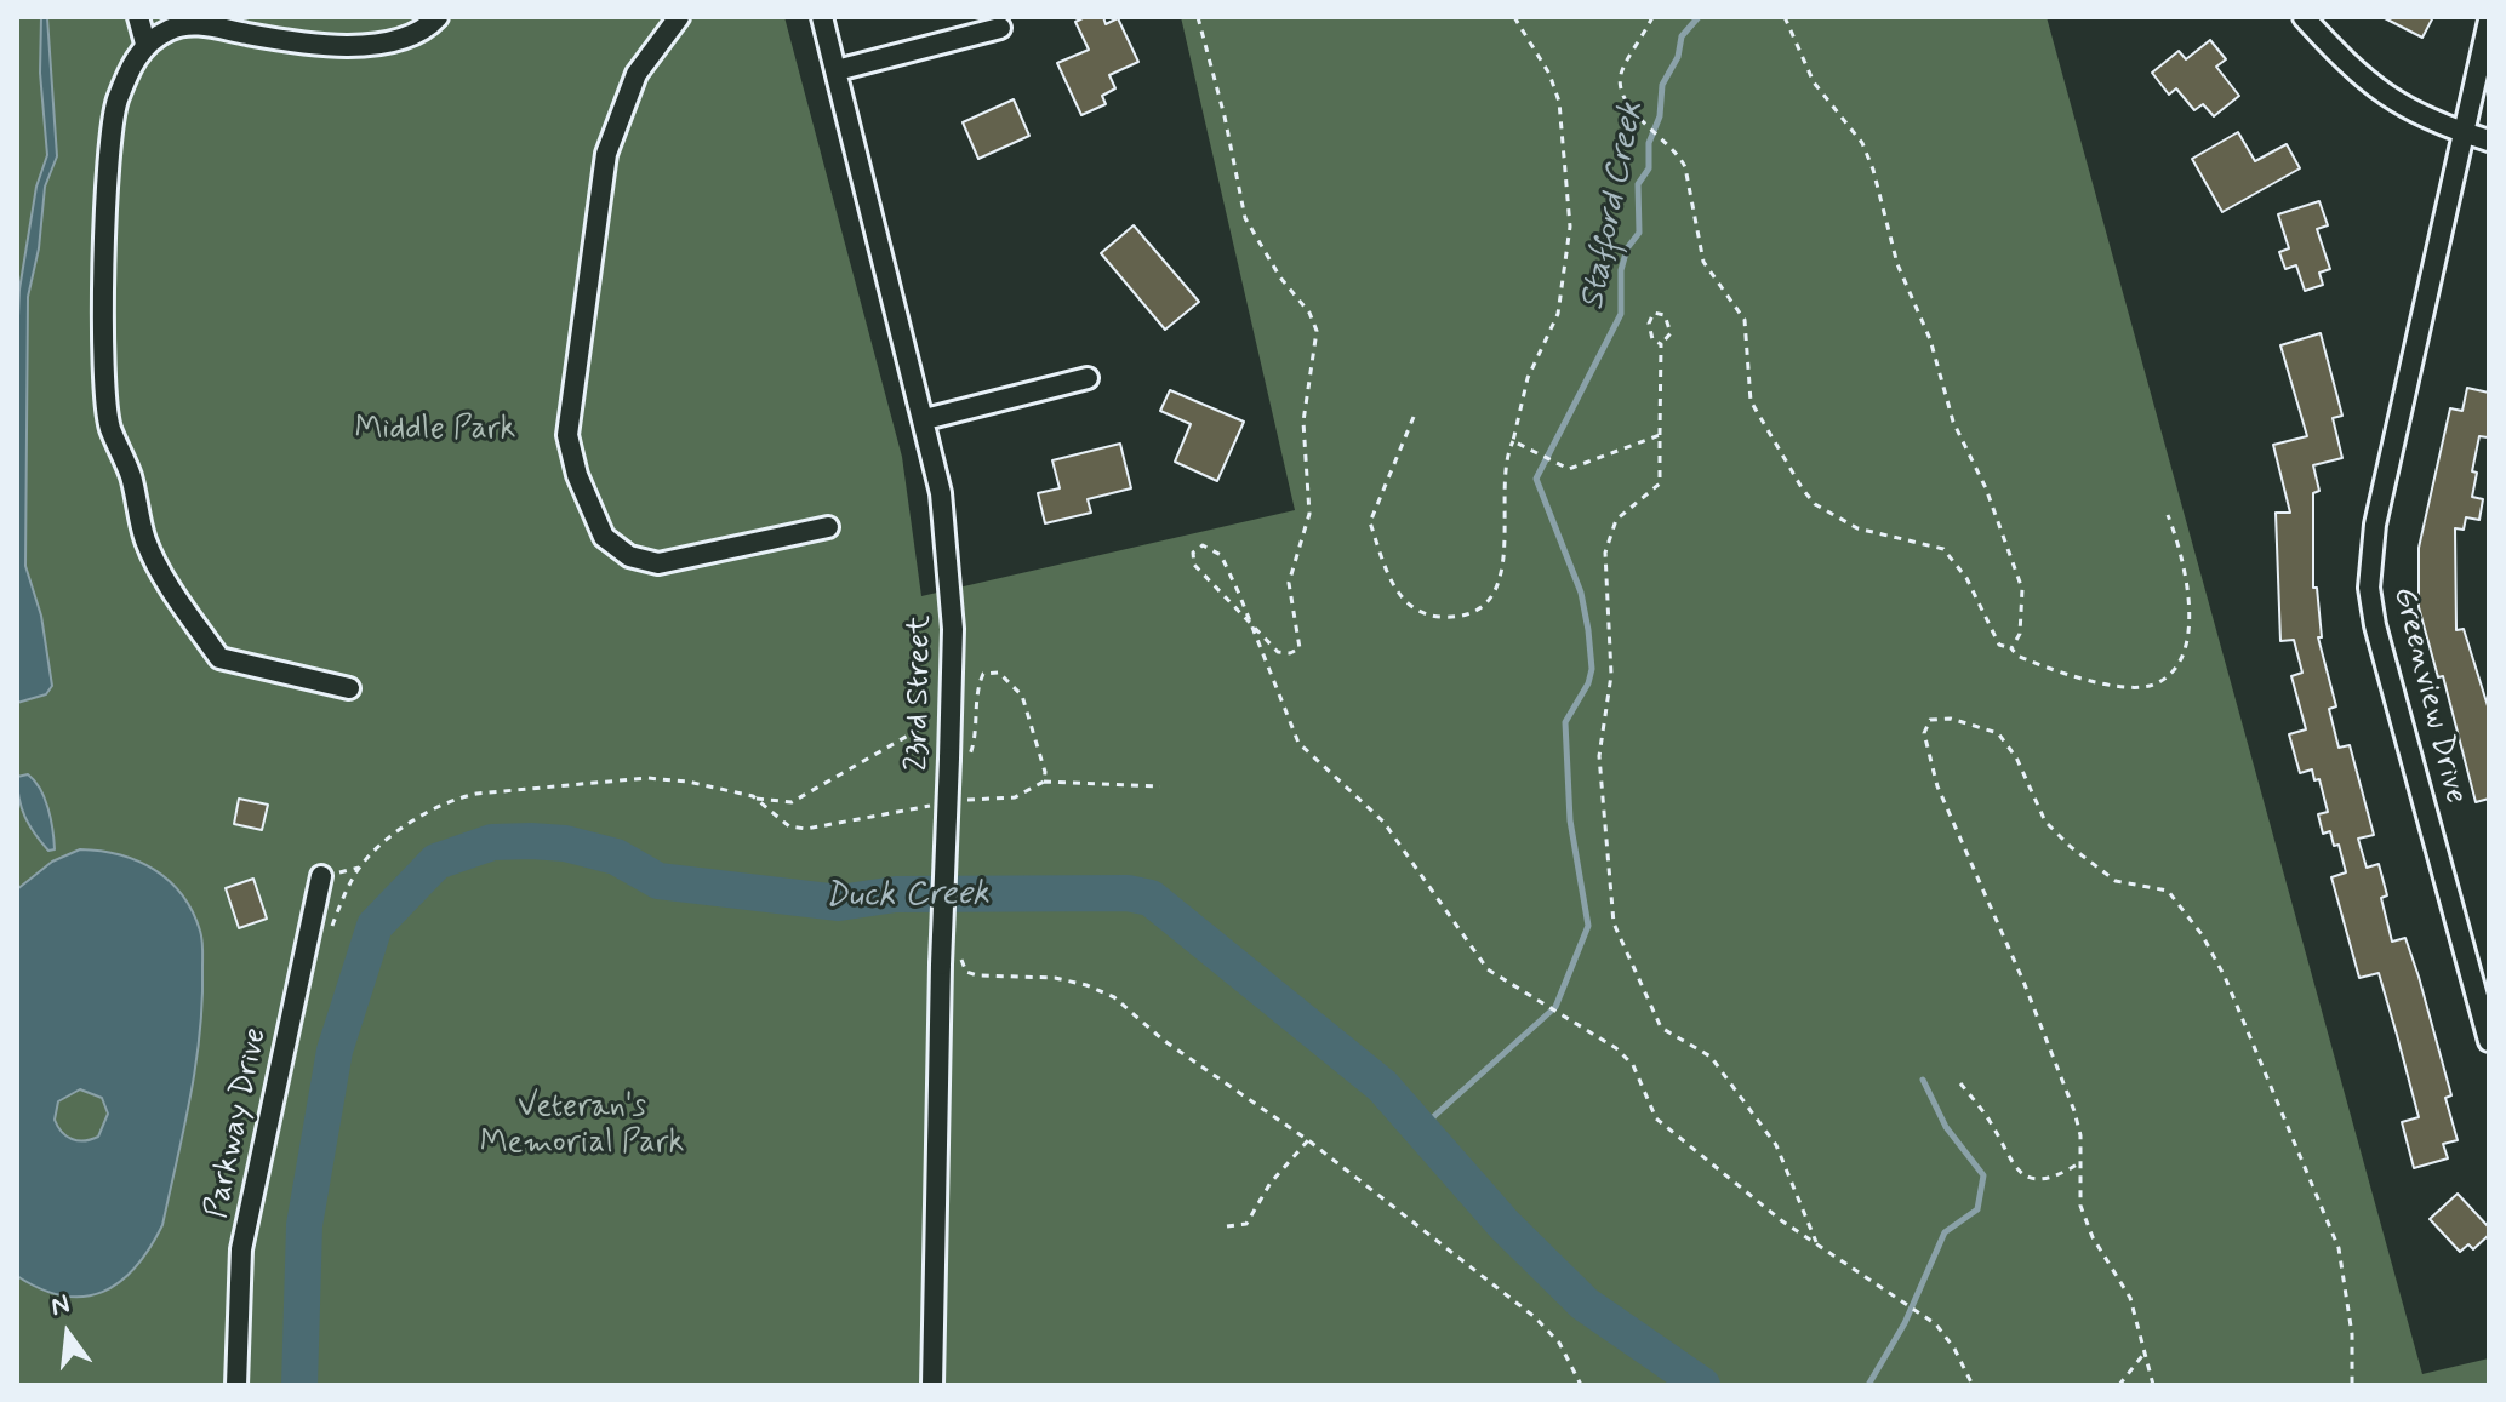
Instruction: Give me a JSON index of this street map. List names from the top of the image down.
{
  "streets": {
    "street": ["23rd Street", "Greenview Drive", "Parkway Drive"]
  },
  "water": ["Stafford Creek", "Duck Creek"],
  "parks": ["Middle Park", "Veteran's Memorial Park"],
  "north": "top"
}
